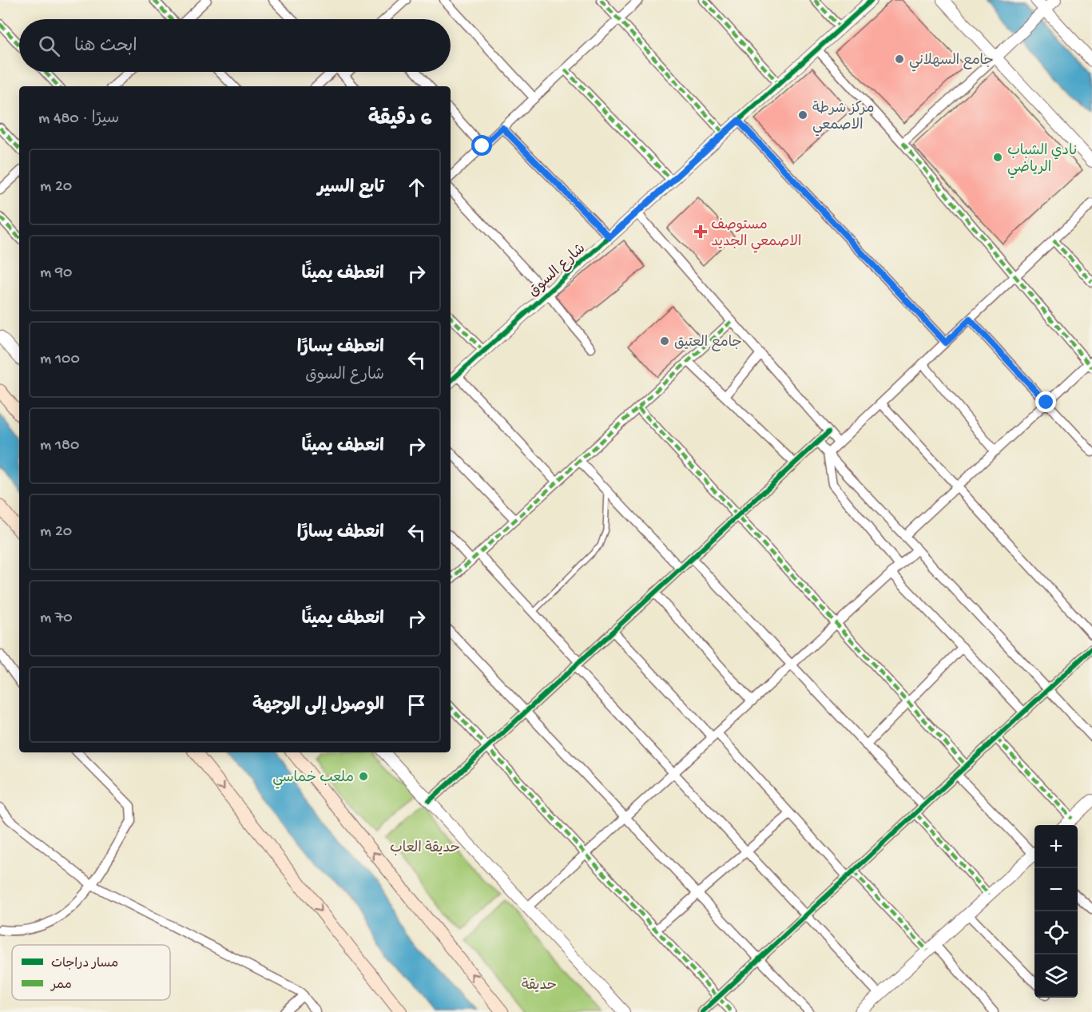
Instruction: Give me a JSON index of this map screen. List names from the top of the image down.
{
  "streets": {
    "street": ["شارع السوق"]
  },
  "parks": ["حديقة العاب", "حديقة"],
  "places": {
    "other": [
      "جامع السهلاني",
      "مركز شرطة الاصمعي",
      "نادي الشباب الرياضي",
      "جامع العتيق",
      "ملعب خماسي"
    ],
    "health": ["مستوصف الاصمعي الجديد"]
  },
  "legend": ["مسار دراجات", "ممر"],
  "page": {
    "search": "ابحث هنا",
    "heading": ["6 دقيقة", "سيرًا · 480 m"],
    "list": [
      ["تابع السير", "20 m"],
      ["انعطف يمينًا", "90 m"],
      ["انعطف يسارًا", "شارع السوق", "100 m"],
      ["انعطف يمينًا", "180 m"],
      ["انعطف يسارًا", "20 m"],
      ["انعطف يمينًا", "70 m"],
      "الوصول إلى الوجهة"
    ],
    "map_buttons": ["+", "−"]
  }
}
